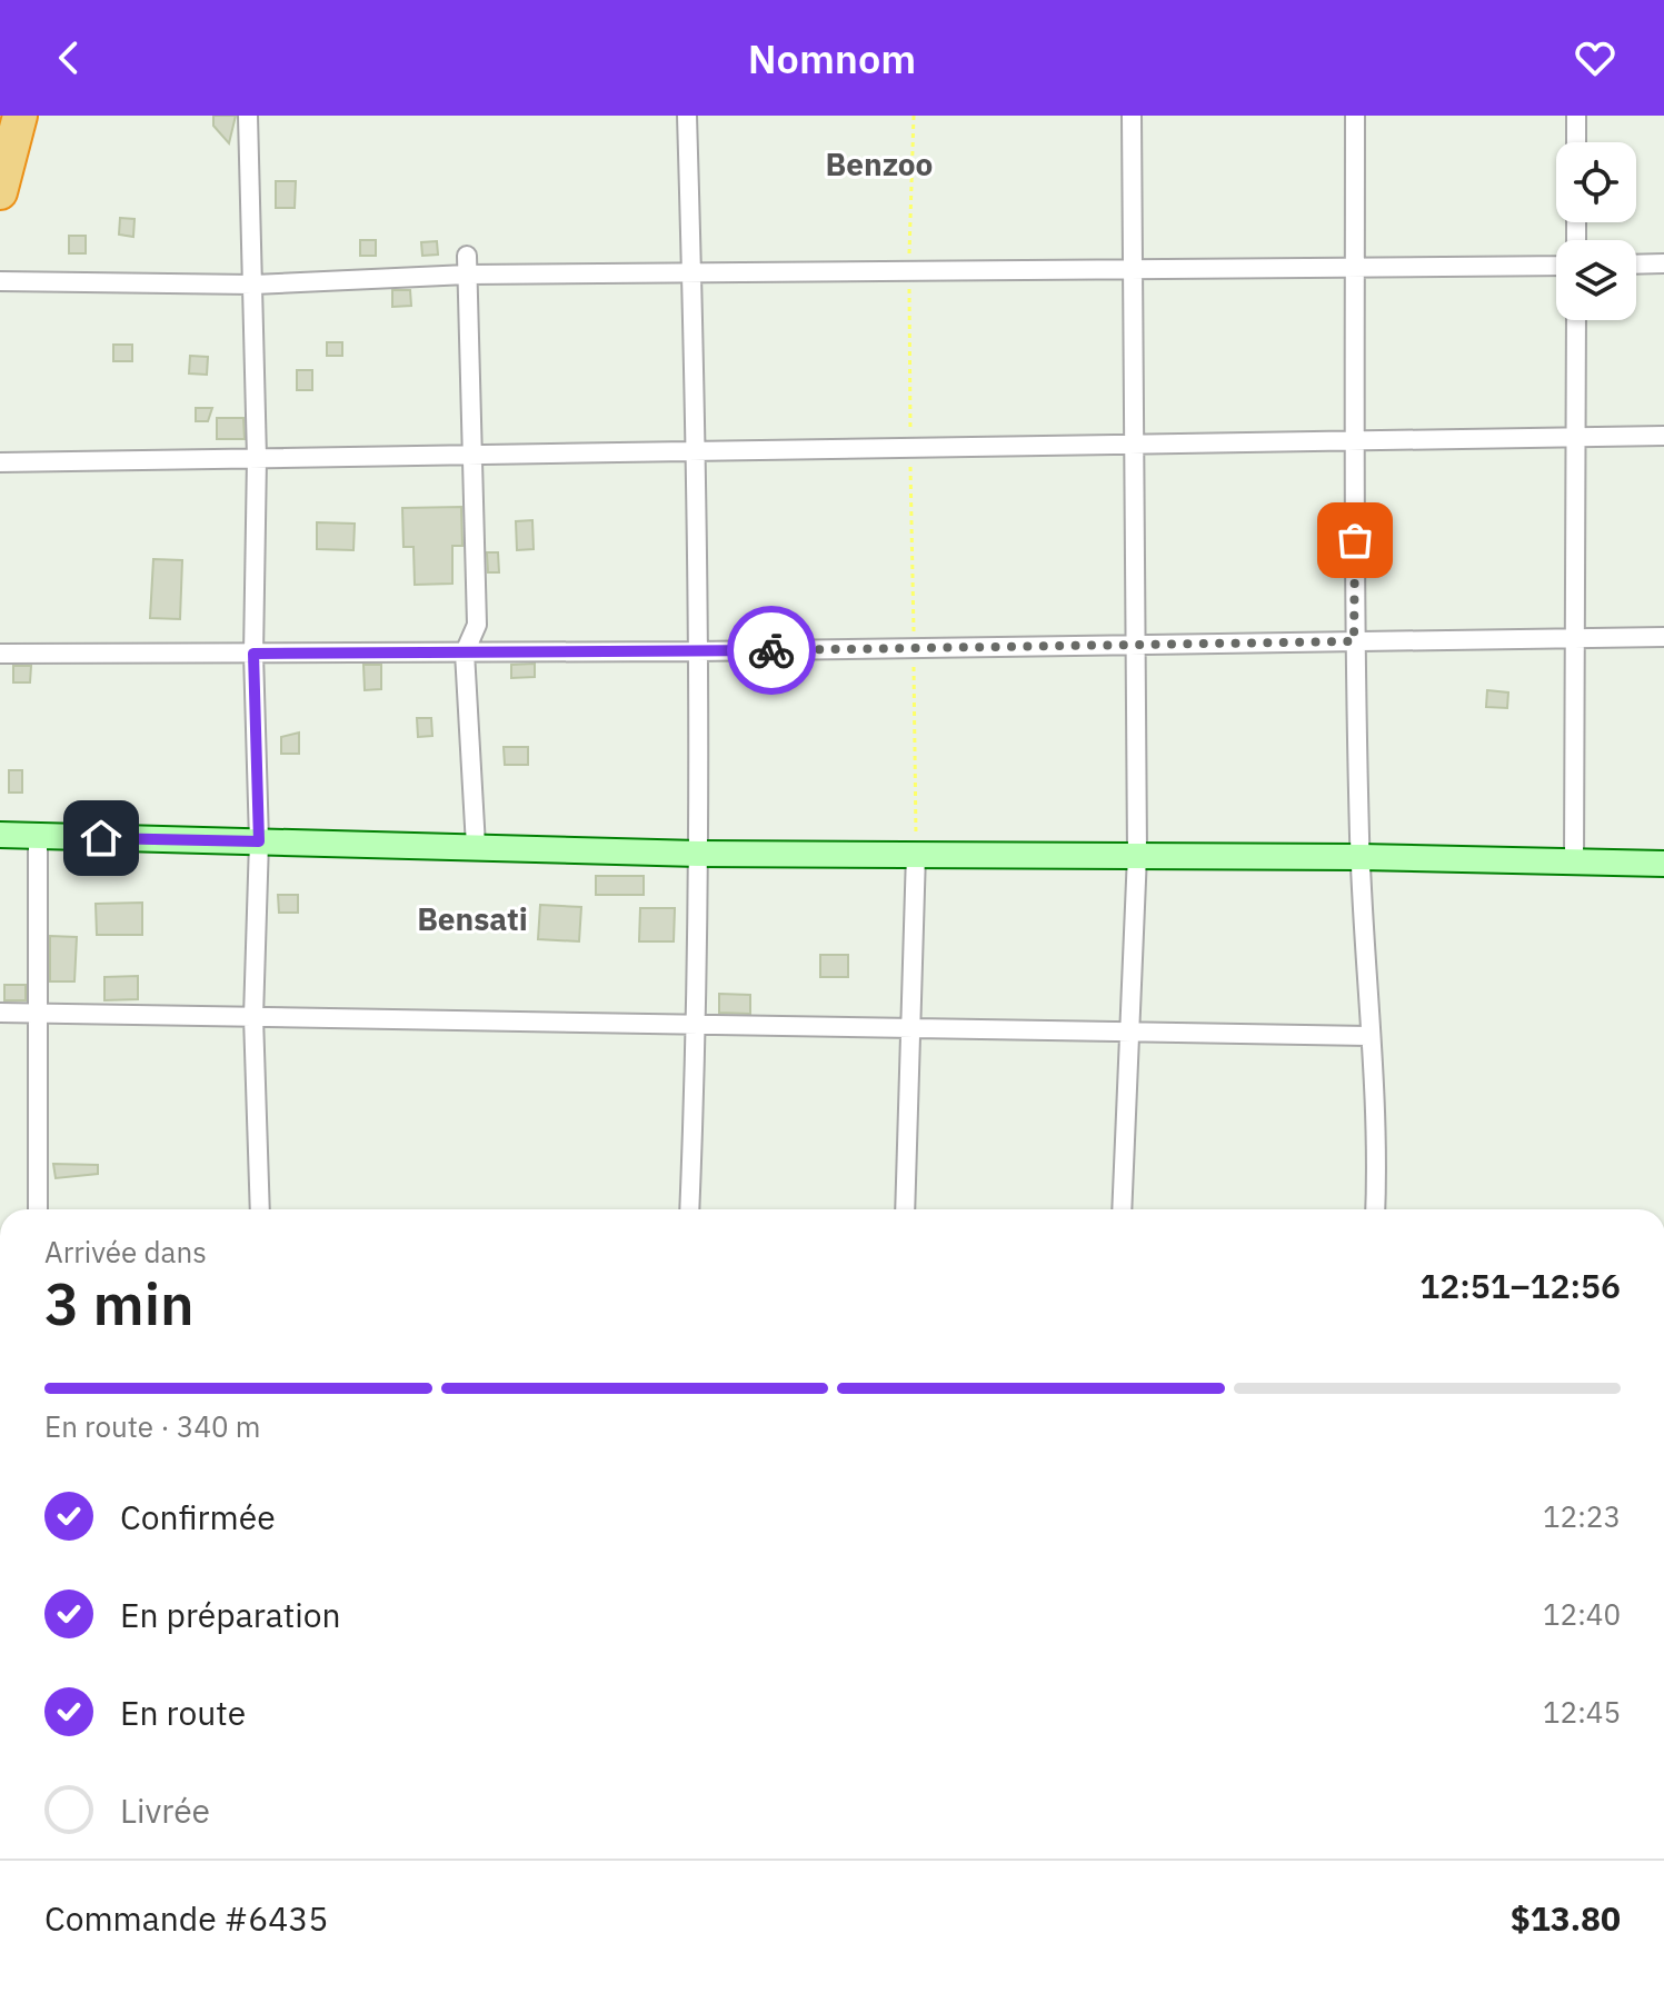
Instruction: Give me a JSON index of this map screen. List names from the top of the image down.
{
  "districts": ["Benzoo", "Bensati"],
  "page": {
    "header": "Nomnom",
    "heading": ["3 min", "Arrivée dans", "12:51–12:56"],
    "panel": ["Commande #6435", "$13.80"],
    "bar": "En route · 340 m",
    "list": [
      ["Confirmée", "12:23"],
      ["En préparation", "12:40"],
      ["En route", "12:45"],
      "Livrée"
    ]
  }
}
